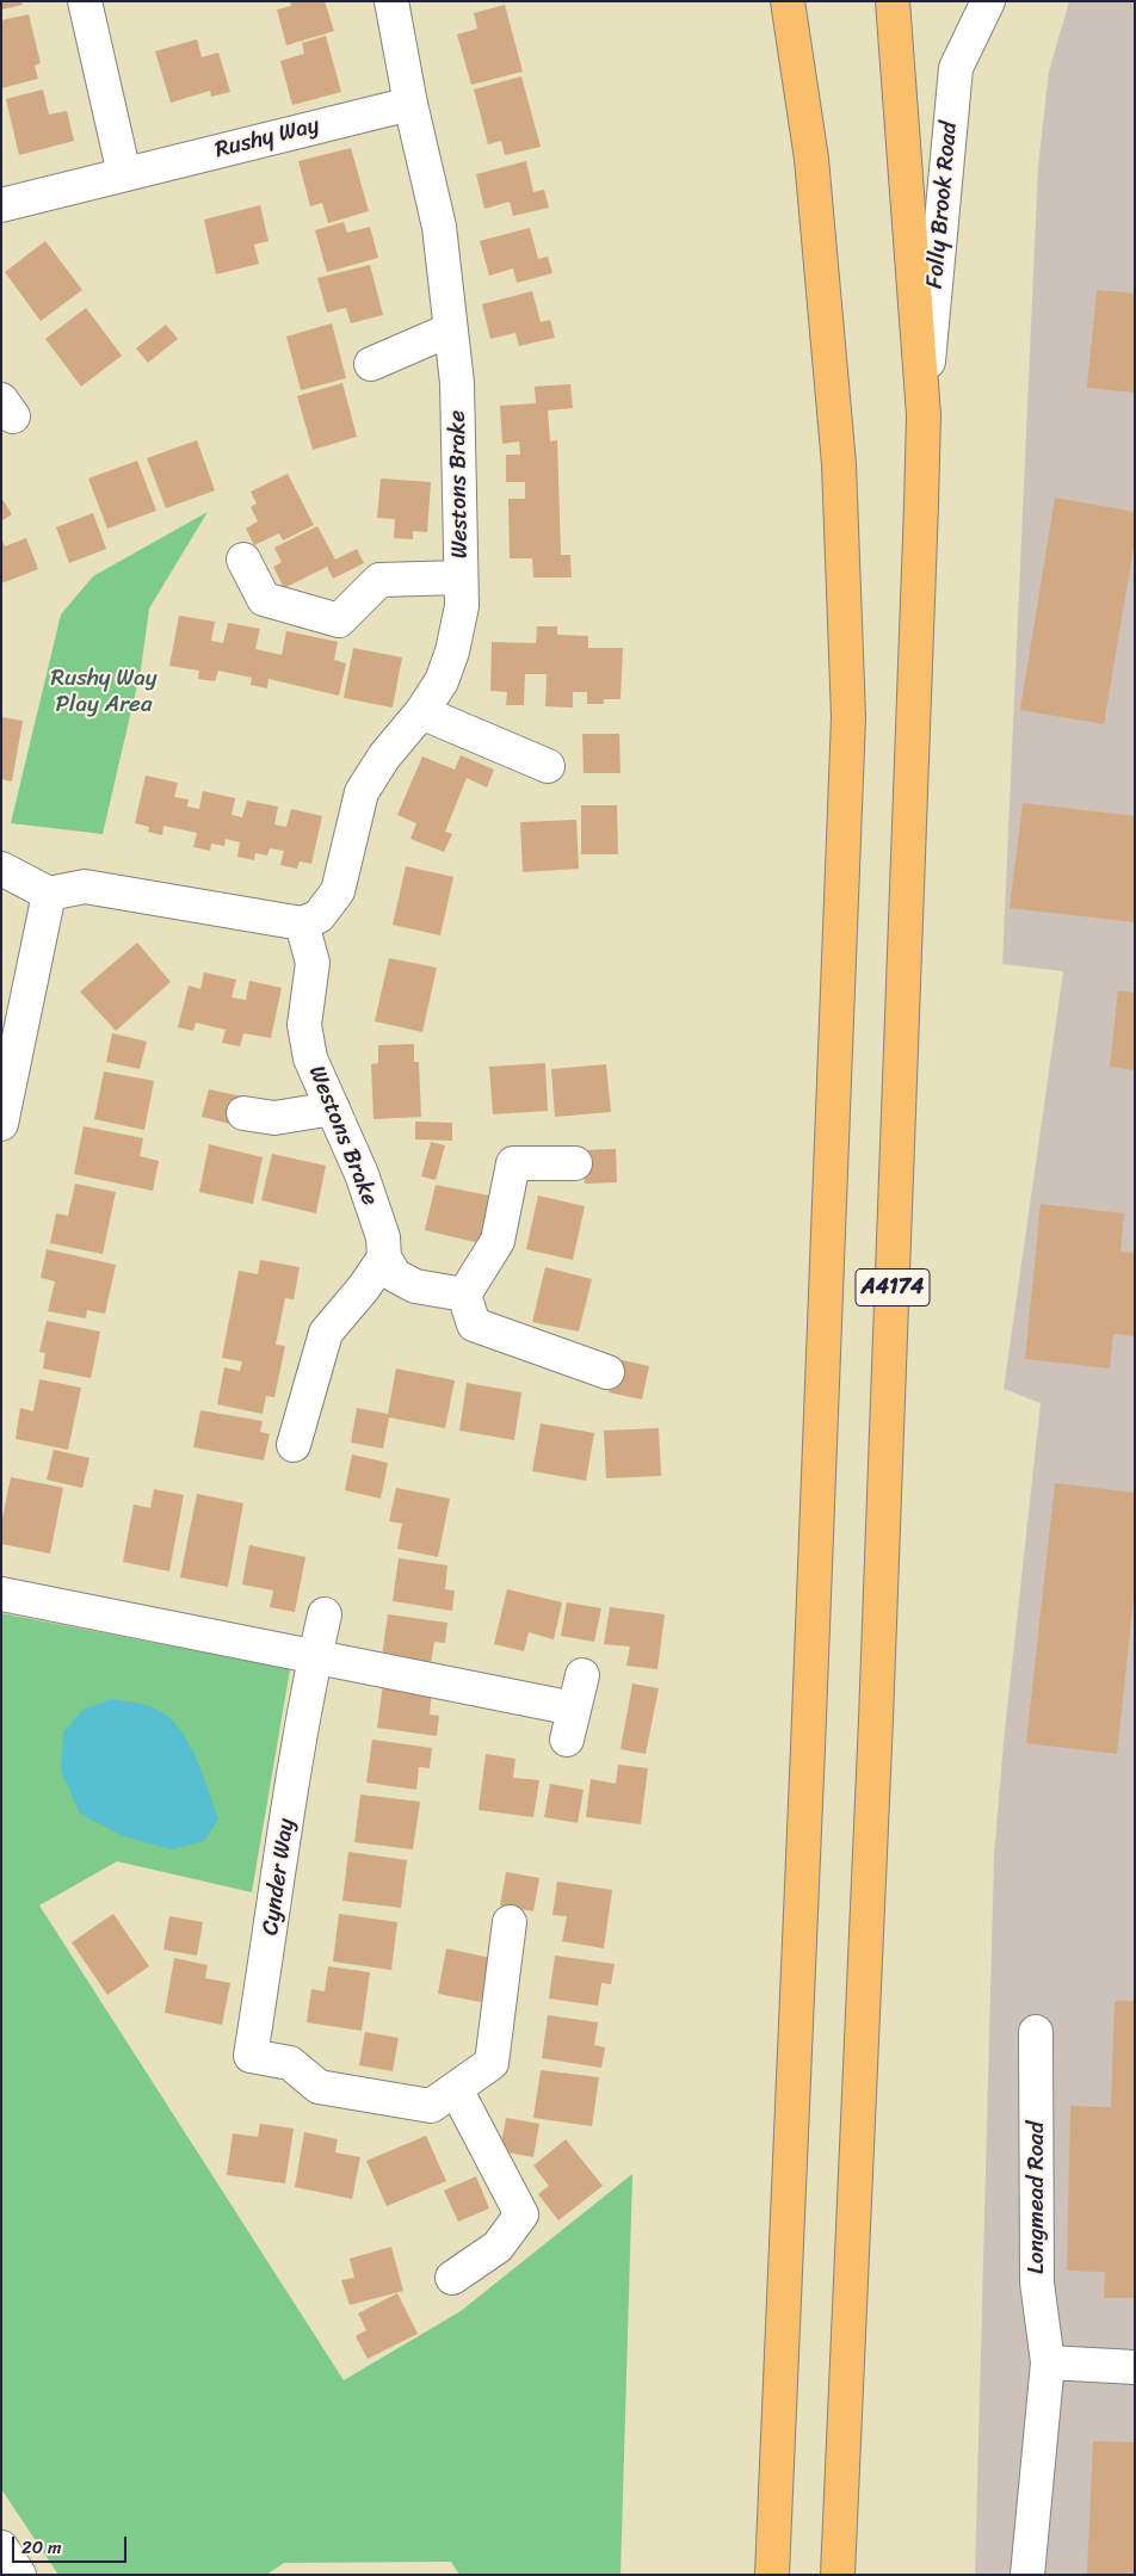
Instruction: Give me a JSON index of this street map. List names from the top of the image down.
{
  "streets": {
    "highway": ["A4174"],
    "street": [
      "Rushy Way",
      "Folly Brook Road",
      "Westons Brake",
      "Cynder Way",
      "Longmead Road"
    ]
  },
  "crossings": [
    ["Rushy Way", "Westons Brake"],
    ["Folly Brook Road", "A4174"]
  ],
  "parks": ["Rushy Way Play Area"],
  "scale_bar": "20 m"
}
